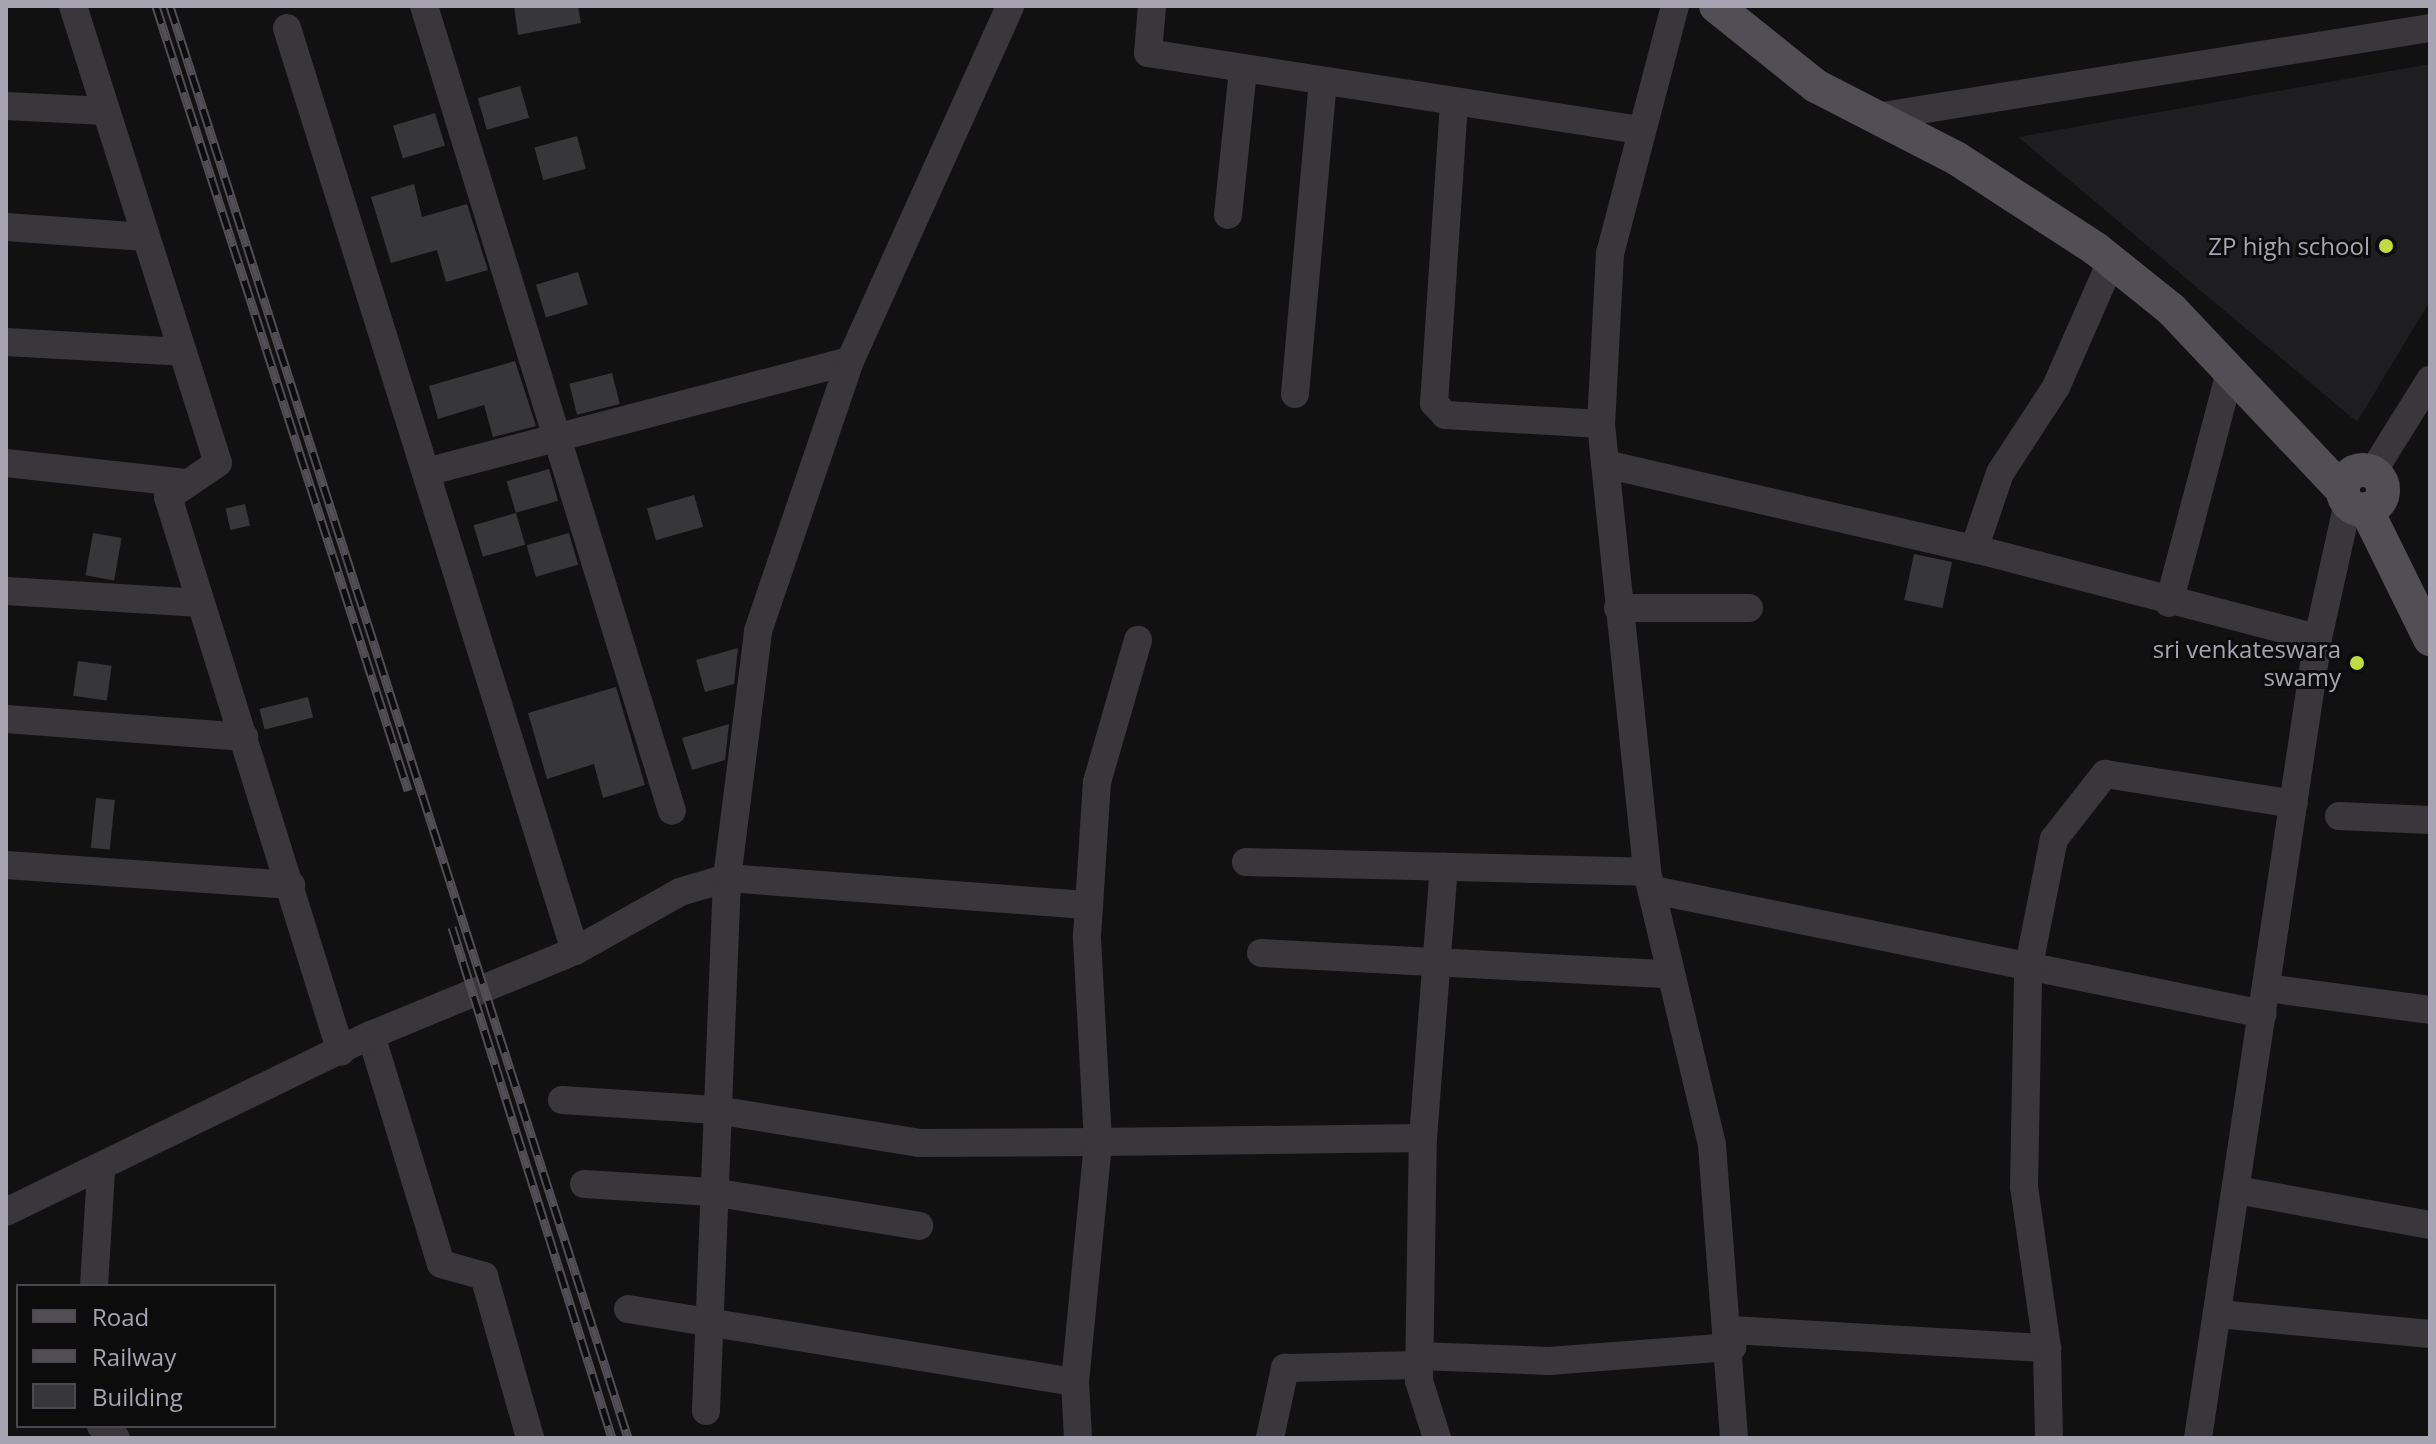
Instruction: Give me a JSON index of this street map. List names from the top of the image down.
{
  "places": ["ZP high school", "sri venkateswara swamy"],
  "legend": ["Road", "Railway", "Building"]
}
